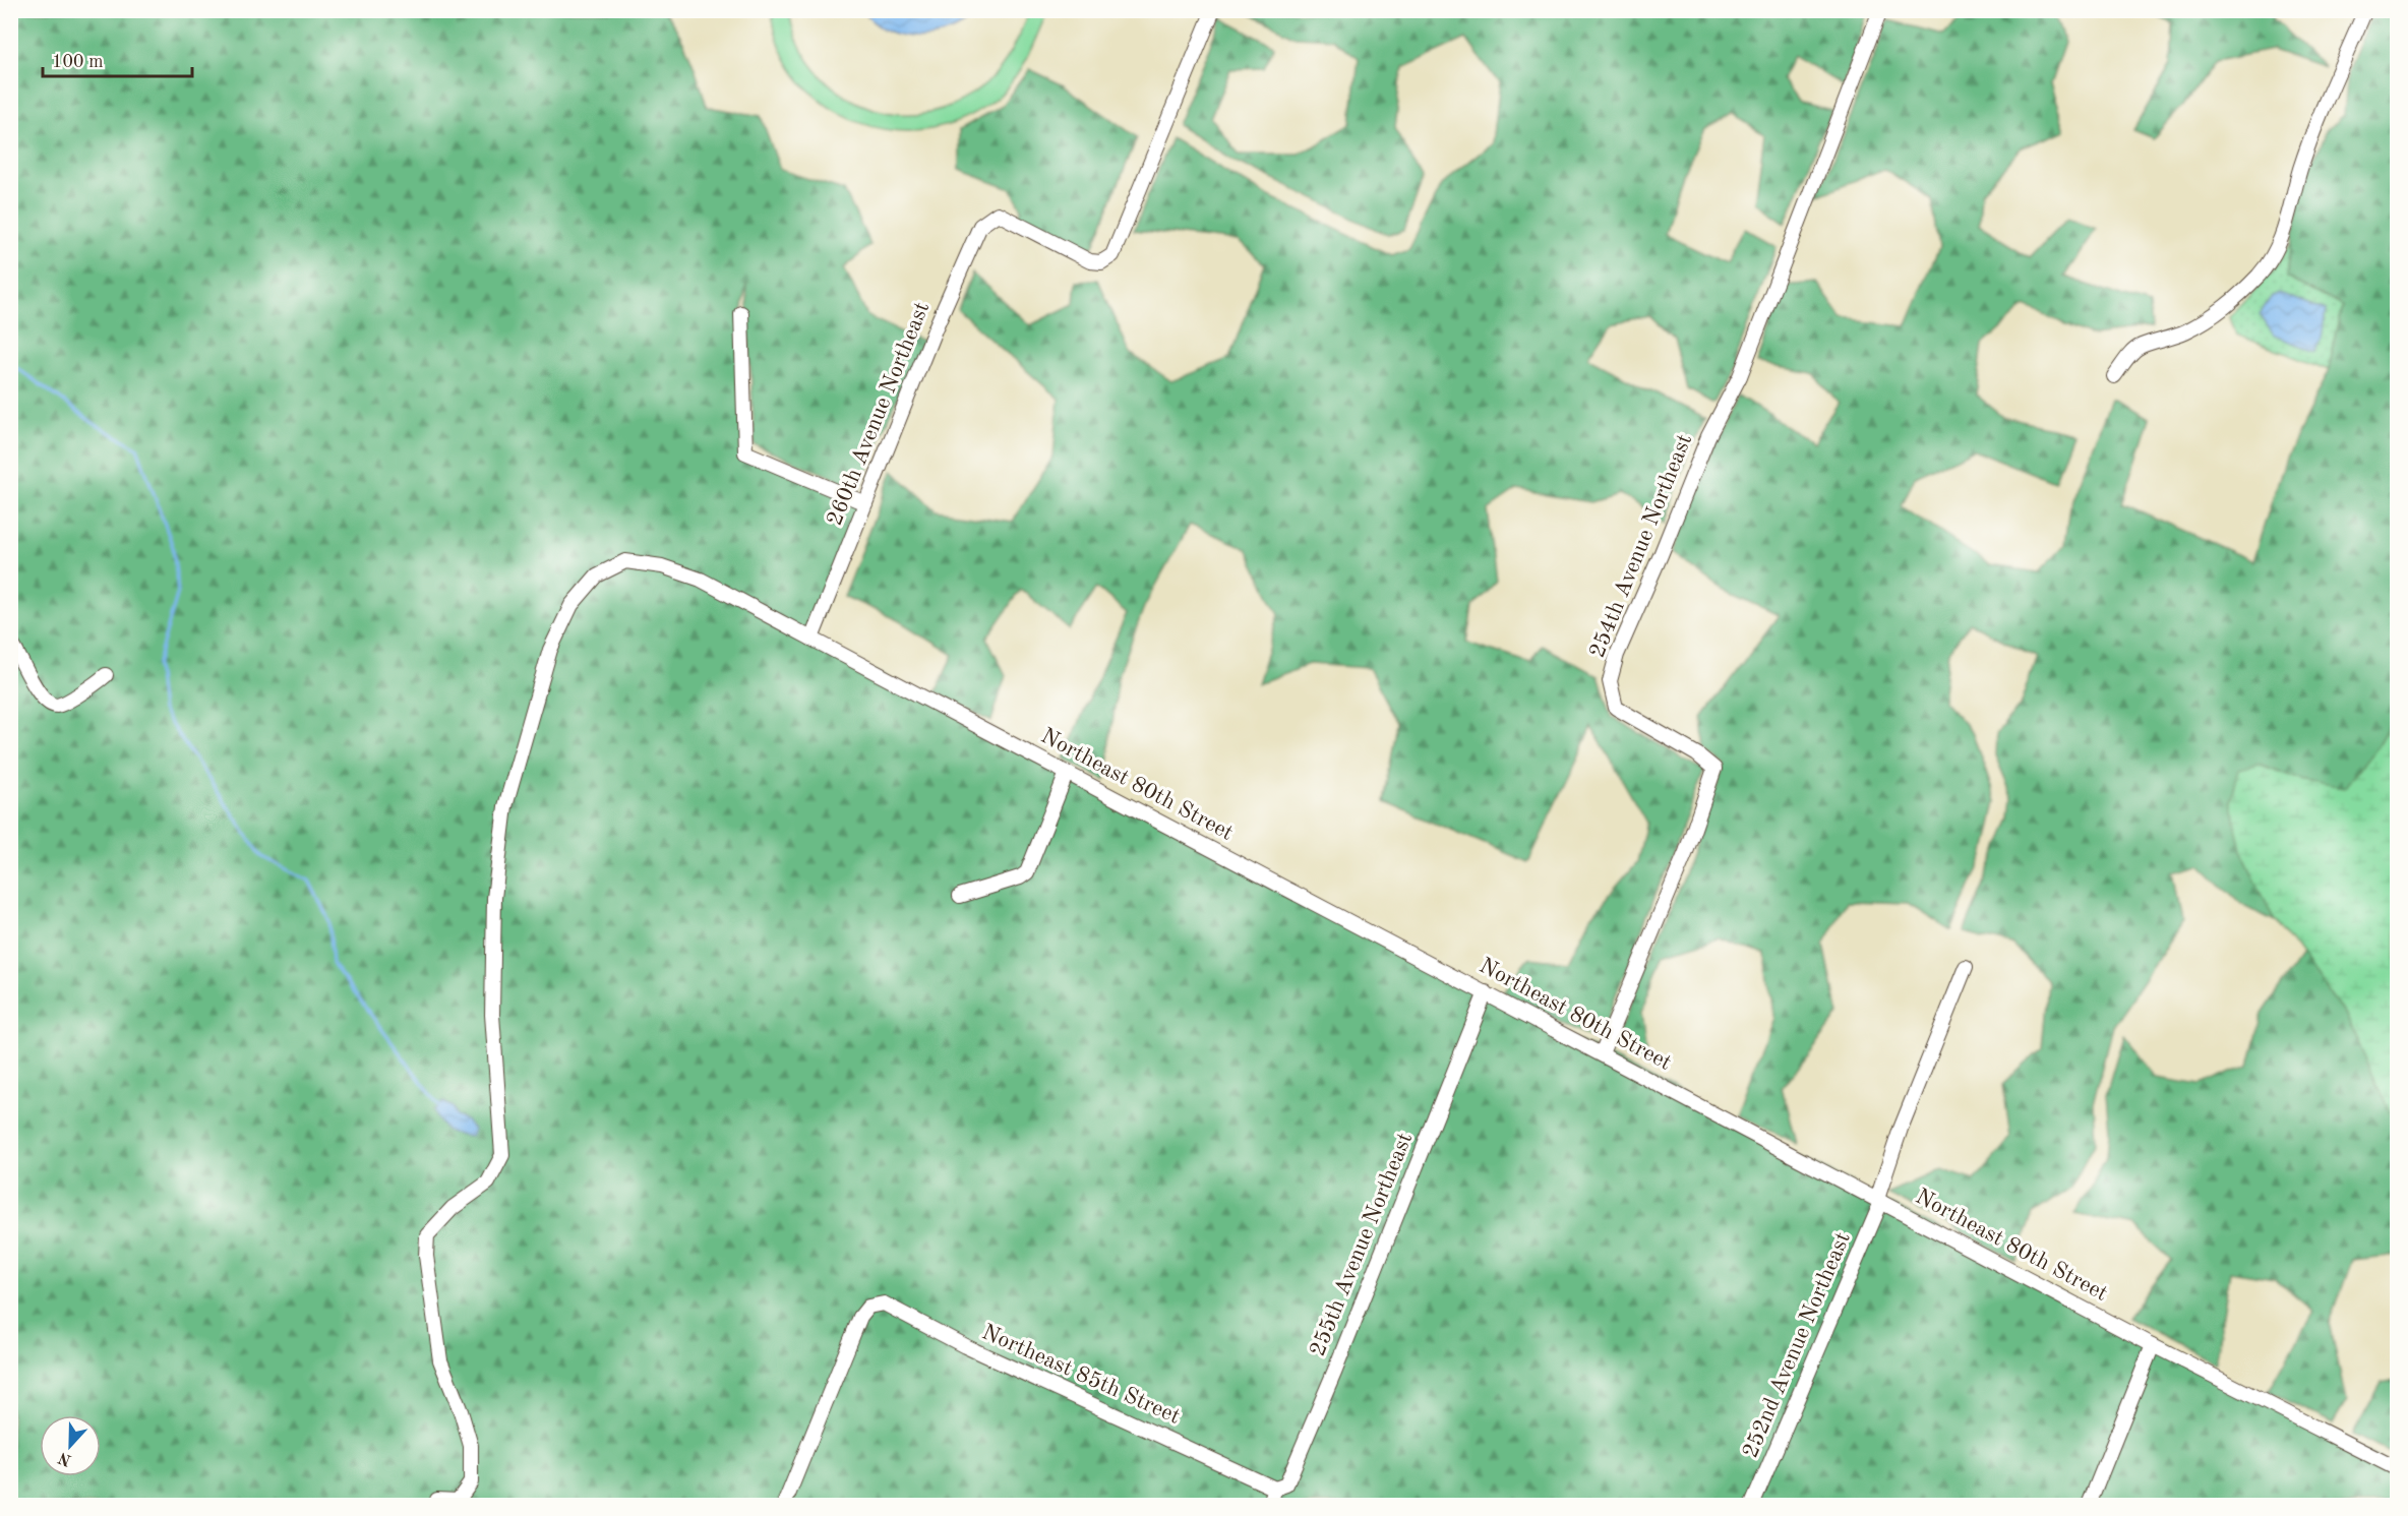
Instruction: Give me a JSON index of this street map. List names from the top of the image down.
{
  "streets": {
    "street": [
      "260th Avenue Northeast",
      "254th Avenue Northeast",
      "Northeast 80th Street",
      "255th Avenue Northeast",
      "252nd Avenue Northeast",
      "Northeast 85th Street"
    ]
  },
  "crossings": [
    ["260th Avenue Northeast", "Northeast 80th Street"],
    ["254th Avenue Northeast", "Northeast 80th Street"],
    ["Northeast 80th Street", "255th Avenue Northeast"],
    ["Northeast 80th Street", "252nd Avenue Northeast"],
    ["255th Avenue Northeast", "Northeast 85th Street"]
  ],
  "scale_bar": "100 m",
  "north": "bottom"
}
